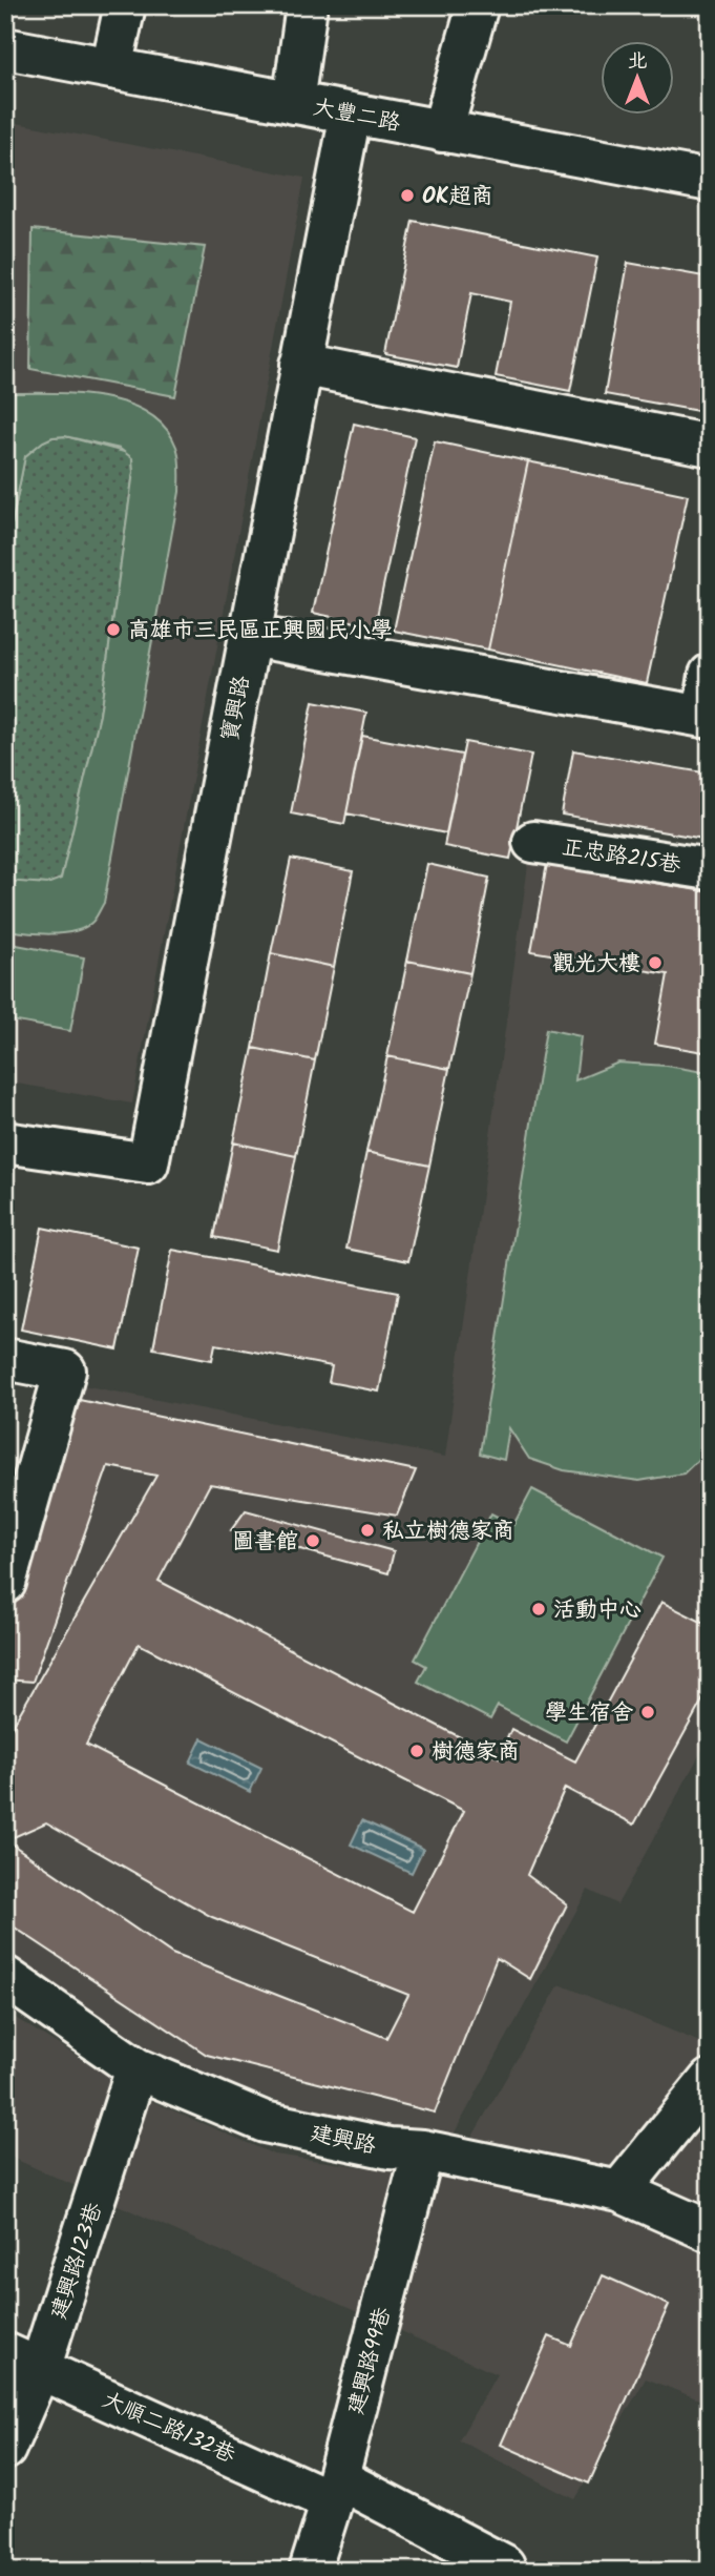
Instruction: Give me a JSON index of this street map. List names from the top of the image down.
{
  "streets": {
    "street": [
      "大豐二路",
      "寶興路",
      "正忠路215巷",
      "建興路",
      "建興路123巷",
      "建興路99巷",
      "大順二路132巷"
    ]
  },
  "crossings": [
    ["大豐二路", "寶興路"],
    ["建興路", "建興路123巷"],
    ["建興路", "建興路99巷"],
    ["建興路123巷", "大順二路132巷"],
    ["建興路99巷", "大順二路132巷"]
  ],
  "places": [
    "OK超商",
    "高雄市三民區正興國民小學",
    "觀光大樓",
    "私立樹德家商",
    "圖書館",
    "活動中心",
    "學生宿舍",
    "樹德家商"
  ],
  "north": "top"
}
